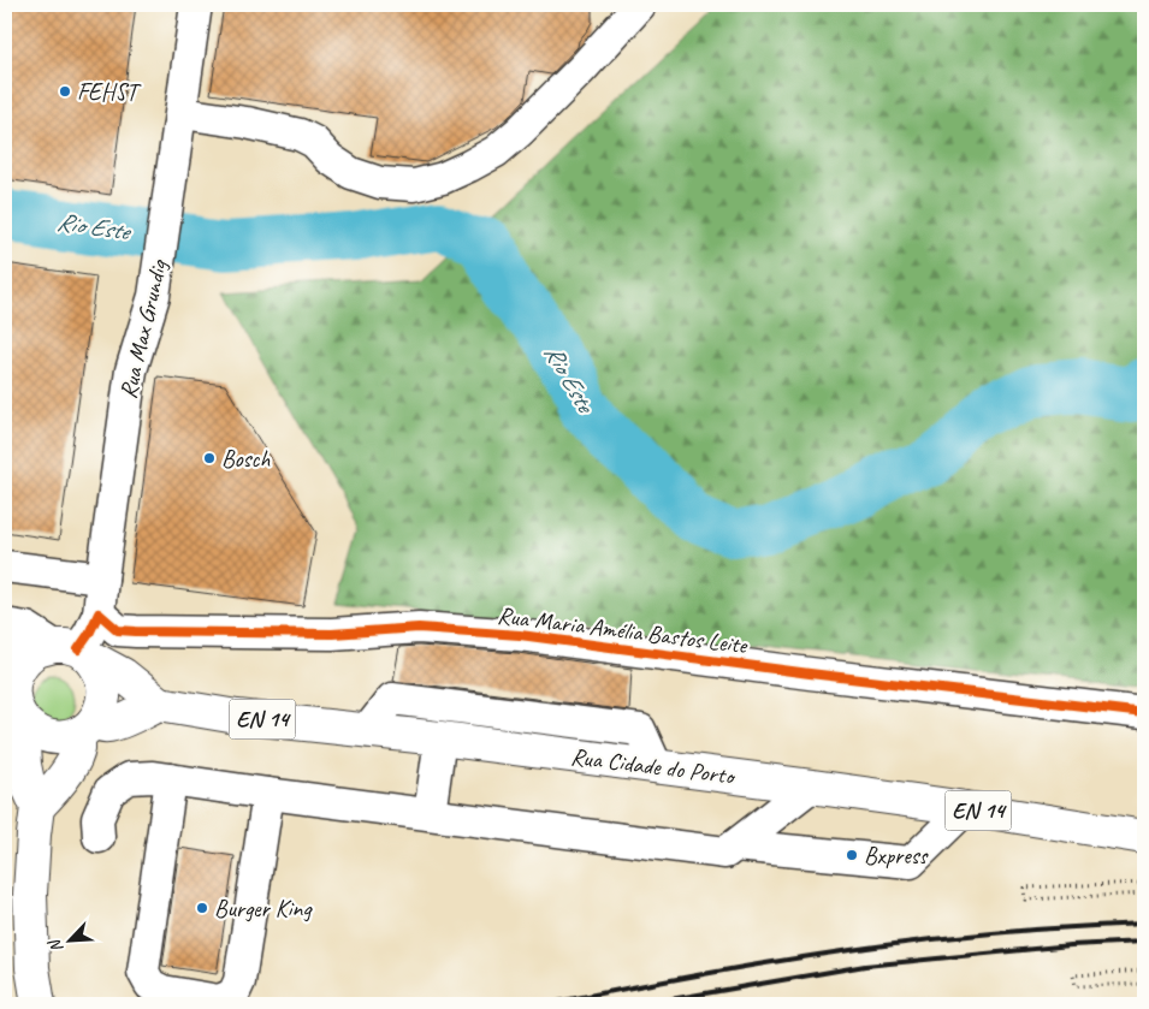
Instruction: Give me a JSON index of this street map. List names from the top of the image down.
{
  "streets": {
    "main road": ["EN 14", "Rua Cidade do Porto"],
    "street": ["Rua Max Grundig", "Rua Maria Amélia Bastos Leite"]
  },
  "crossings": [
    ["Rua Max Grundig", "Rua Maria Amélia Bastos Leite"],
    ["Rua Max Grundig", "Rua Cidade do Porto"]
  ],
  "water": ["Rio Este"],
  "places": [
    "FEHST",
    "Bosch",
    "Bxpress",
    "Burger King"
  ],
  "north": "bottom left"
}
